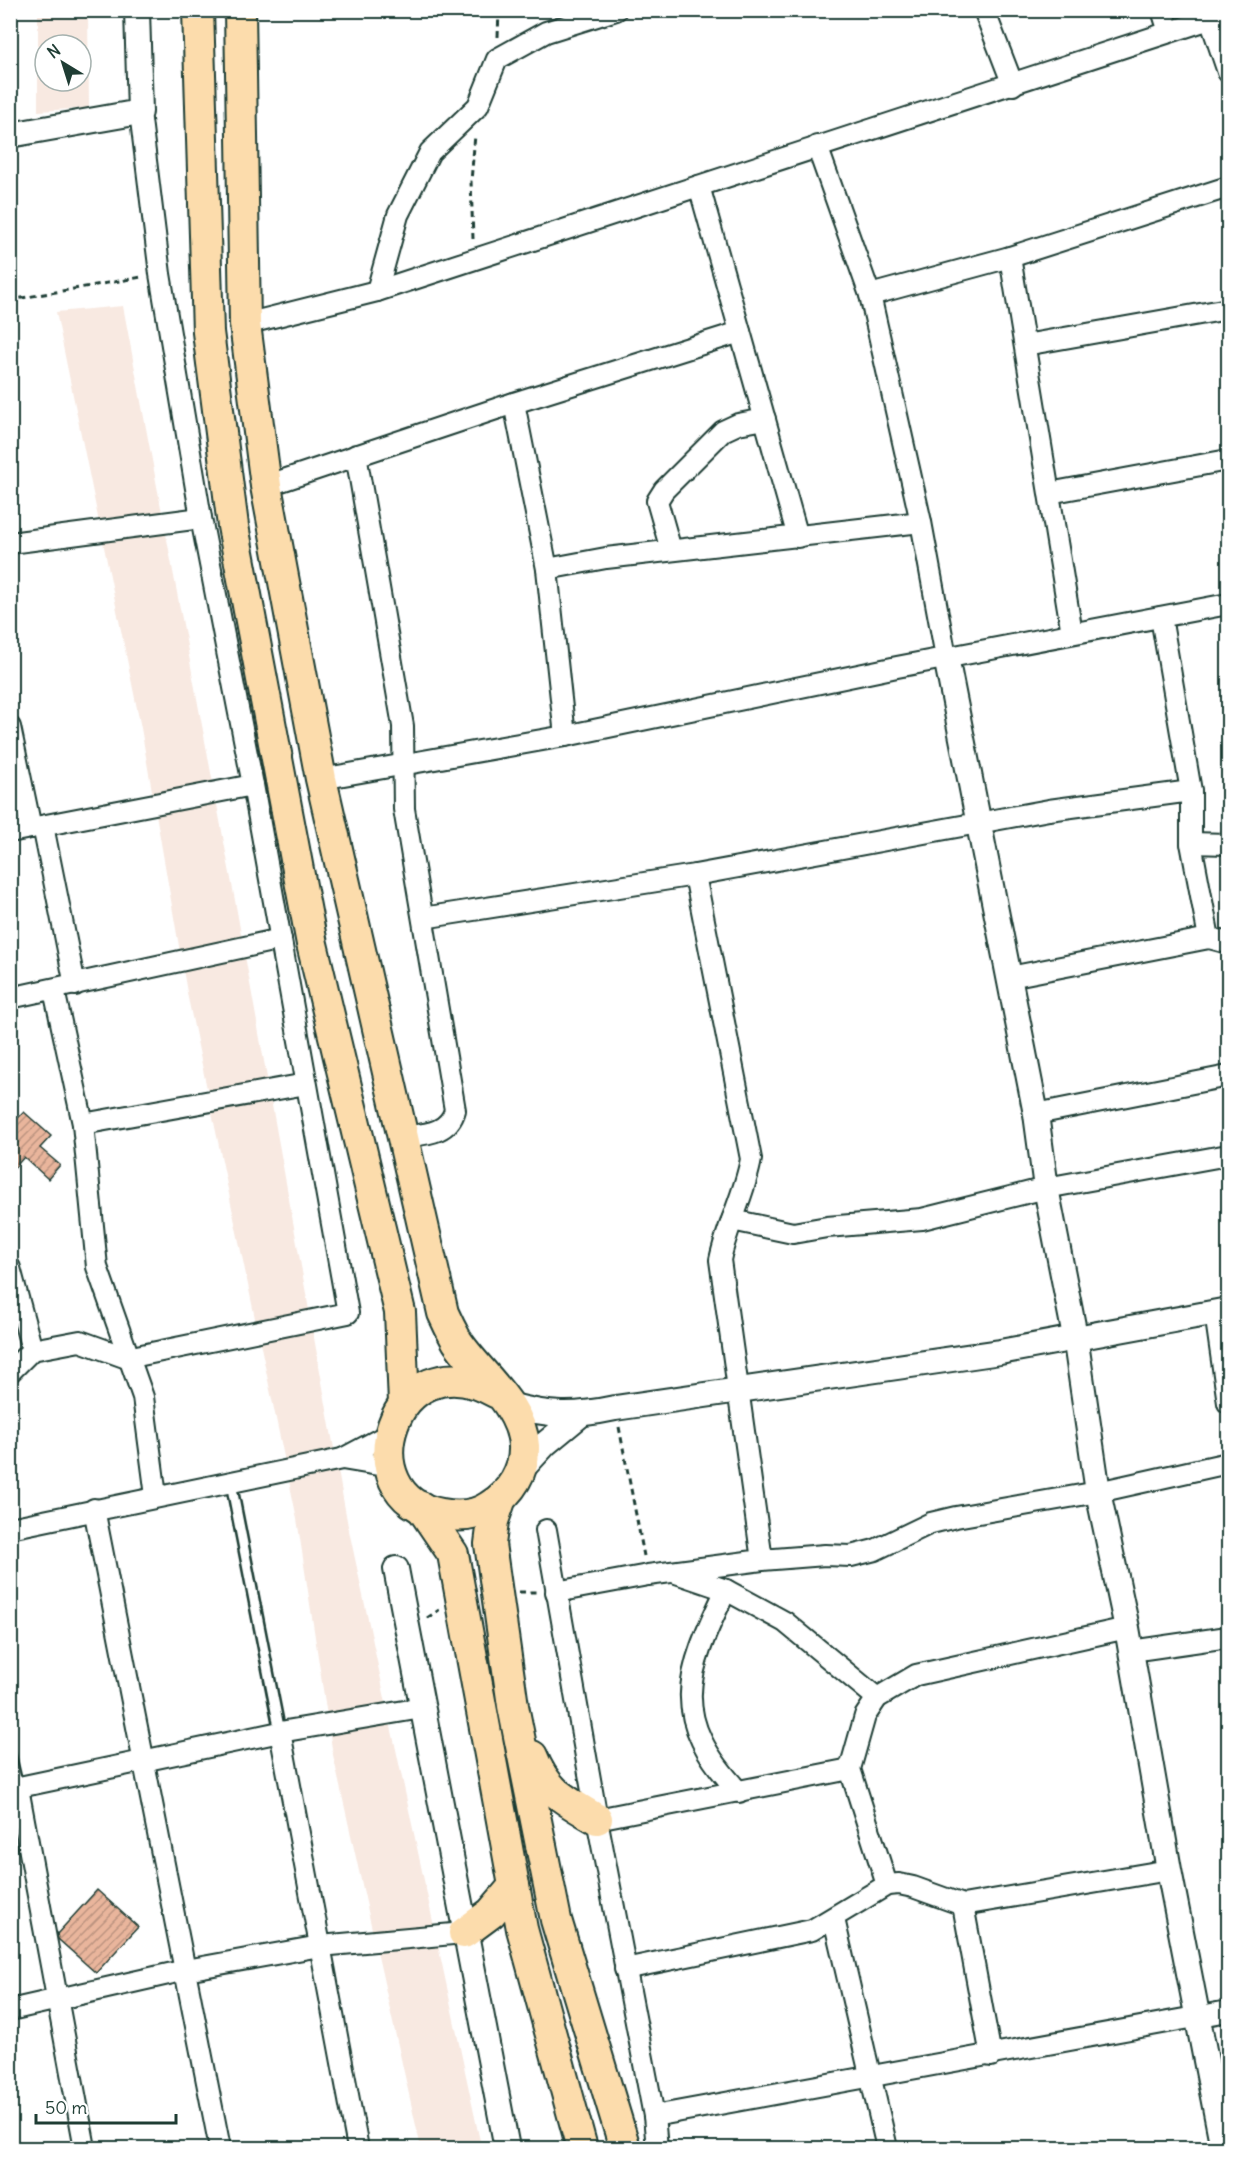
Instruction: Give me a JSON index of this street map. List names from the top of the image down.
{
  "scale_bar": "50 m",
  "north": "top left"
}
